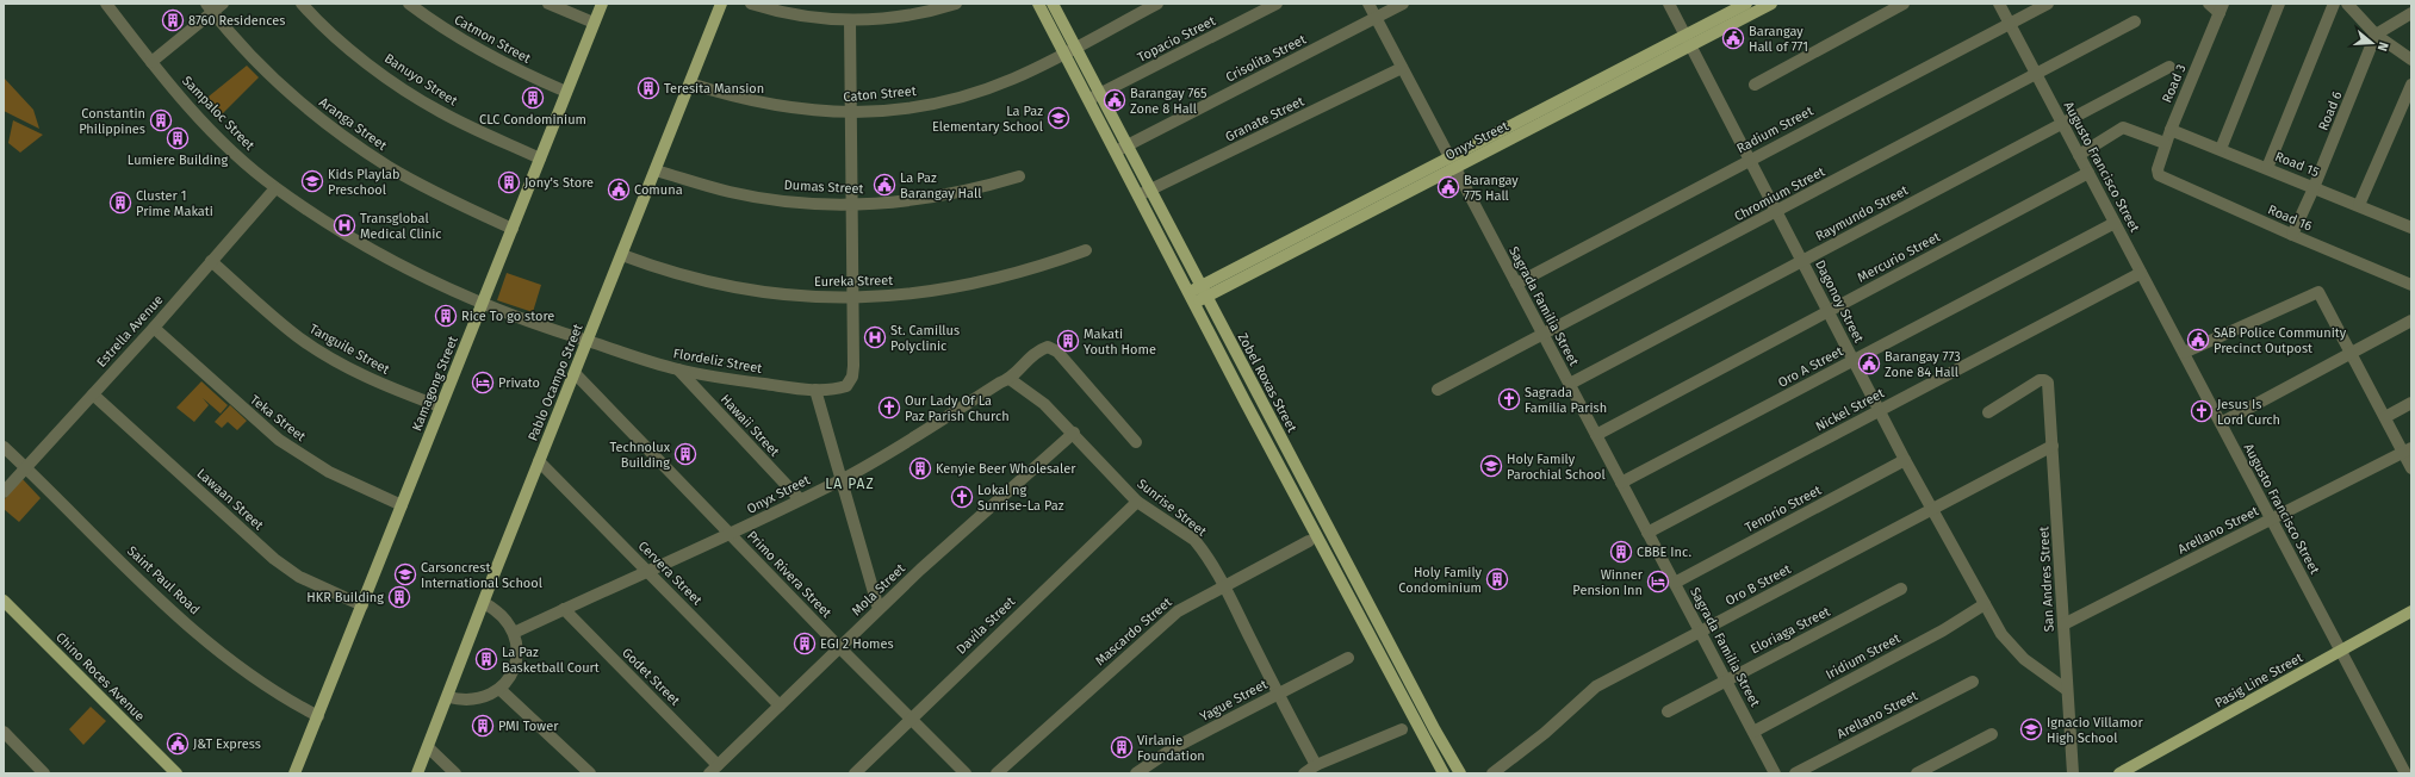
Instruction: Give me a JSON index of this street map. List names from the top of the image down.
{
  "streets": {
    "main road": [
      "Onyx Street",
      "Pablo Ocampo Street",
      "Zobel Roxas Street",
      "Kamagong Street",
      "Chino Roces Avenue",
      "Pasig Line Street"
    ],
    "street": [
      "Catmon Street",
      "Topacio Street",
      "Crisolita Street",
      "Banuyo Street",
      "Road 3",
      "Caton Street",
      "Road 6",
      "Sampaloc Street",
      "Granate Street",
      "Aranga Street",
      "Radium Street",
      "Road 15",
      "Augusto Francisco Street",
      "Dumas Street",
      "Chromium Street",
      "Raymundo Street",
      "Road 16",
      "Mercurio Street",
      "Eureka Street",
      "Dagonoy Street",
      "Sagrada Familia Street",
      "Estrella Avenue",
      "Tanguile Street",
      "Flordeliz Street",
      "Oro A Street",
      "Nickel Street",
      "Teka Street",
      "Hawaii Street",
      "Lawaan Street",
      "Sunrise Street",
      "Tenorio Street",
      "Arellano Street",
      "Cervera Street",
      "Primo Rivera Street",
      "San Andres Street",
      "Saint Paul Road",
      "Oro B Street",
      "Mola Street",
      "Davila Street",
      "Eloriaga Street",
      "Mascardo Street",
      "Iridium Street",
      "Godet Street",
      "Yague Street"
    ]
  },
  "crossings": [
    ["Catmon Street", "Kamagong Street"],
    ["Topacio Street", "Zobel Roxas Street"],
    ["Crisolita Street", "Sagrada Familia Street"],
    ["Crisolita Street", "Zobel Roxas Street"],
    ["Banuyo Street", "Kamagong Street"],
    ["Road 3", "Road 15"],
    ["Road 3", "Road 16"],
    ["Caton Street", "Pablo Ocampo Street"],
    ["Caton Street", "Zobel Roxas Street"],
    ["Road 6", "Road 15"],
    ["Road 6", "Road 16"],
    ["Sampaloc Street", "Estrella Avenue"],
    ["Sampaloc Street", "Flordeliz Street"],
    ["Sampaloc Street", "Pablo Ocampo Street"],
    ["Sampaloc Street", "Kamagong Street"],
    ["Granate Street", "Sagrada Familia Street"],
    ["Granate Street", "Zobel Roxas Street"],
    ["Aranga Street", "Kamagong Street"],
    ["Radium Street", "Augusto Francisco Street"],
    ["Radium Street", "Dagonoy Street"],
    ["Radium Street", "Sagrada Familia Street"],
    ["Onyx Street", "Dagonoy Street"],
    ["Onyx Street", "Sagrada Familia Street"],
    ["Onyx Street", "Zobel Roxas Street"],
    ["Onyx Street", "Hawaii Street"],
    ["Onyx Street", "Sunrise Street"],
    ["Onyx Street", "Cervera Street"],
    ["Onyx Street", "Primo Rivera Street"],
    ["Onyx Street", "Godet Street"],
    ["Augusto Francisco Street", "Chromium Street"],
    ["Augusto Francisco Street", "Raymundo Street"],
    ["Augusto Francisco Street", "Mercurio Street"],
    ["Augusto Francisco Street", "Oro A Street"],
    ["Augusto Francisco Street", "Nickel Street"],
    ["Augusto Francisco Street", "Arellano Street"],
    ["Augusto Francisco Street", "Pasig Line Street"],
    ["Dumas Street", "Pablo Ocampo Street"],
    ["Chromium Street", "Dagonoy Street"],
    ["Chromium Street", "Sagrada Familia Street"],
    ["Raymundo Street", "Dagonoy Street"],
    ["Raymundo Street", "Sagrada Familia Street"],
    ["Mercurio Street", "Dagonoy Street"],
    ["Mercurio Street", "Sagrada Familia Street"],
    ["Eureka Street", "Flordeliz Street"],
    ["Eureka Street", "Pablo Ocampo Street"],
    ["Dagonoy Street", "Oro A Street"],
    ["Dagonoy Street", "Nickel Street"],
    ["Dagonoy Street", "Tenorio Street"],
    ["Dagonoy Street", "San Andres Street"],
    ["Dagonoy Street", "Oro B Street"],
    ["Dagonoy Street", "Iridium Street"],
    ["Sagrada Familia Street", "Oro A Street"],
    ["Sagrada Familia Street", "Nickel Street"],
    ["Sagrada Familia Street", "Tenorio Street"],
    ["Sagrada Familia Street", "Oro B Street"],
    ["Sagrada Familia Street", "Eloriaga Street"],
    ["Sagrada Familia Street", "Iridium Street"],
    ["Estrella Avenue", "Tanguile Street"],
    ["Estrella Avenue", "Teka Street"],
    ["Estrella Avenue", "Lawaan Street"],
    ["Estrella Avenue", "Saint Paul Road"],
    ["Tanguile Street", "Kamagong Street"],
    ["Flordeliz Street", "Pablo Ocampo Street"],
    ["Flordeliz Street", "Hawaii Street"],
    ["Pablo Ocampo Street", "Cervera Street"],
    ["Pablo Ocampo Street", "Primo Rivera Street"],
    ["Kamagong Street", "Teka Street"],
    ["Kamagong Street", "Lawaan Street"],
    ["Kamagong Street", "Saint Paul Road"],
    ["Sunrise Street", "Mola Street"],
    ["Sunrise Street", "Davila Street"],
    ["Sunrise Street", "Mascardo Street"],
    ["Sunrise Street", "Yague Street"],
    ["Arellano Street", "San Andres Street"],
    ["Cervera Street", "Mola Street"],
    ["Primo Rivera Street", "Mola Street"],
    ["Primo Rivera Street", "Davila Street"],
    ["San Andres Street", "Oro B Street"],
    ["Mola Street", "Godet Street"]
  ],
  "districts": ["LA PAZ"],
  "places": {
    "building": [
      "8760 Residences",
      "Teresita Mansion",
      "CLC Condominium",
      "Constantin Philippines",
      "Lumiere Building",
      "Jony's Store",
      "Cluster 1 Prime Makati",
      "Rice To go store",
      "Makati Youth Home",
      "Technolux Building",
      "Kenyie Beer Wholesaler",
      "CBBE Inc.",
      "Holy Family Condominium",
      "HKR Building",
      "EGI 2 Homes",
      "La Paz Basketball Court",
      "PMI Tower",
      "Virlanie Foundation"
    ],
    "public building": [
      "Barangay Hall of 771",
      "Barangay 765 Zone 8 Hall",
      "La Paz Barangay Hall",
      "Barangay 775 Hall",
      "Comuna",
      "SAB Police Community Precinct Outpost",
      "Barangay 773 Zone 84 Hall",
      "J&T Express"
    ],
    "school or university": [
      "La Paz Elementary School",
      "Kids Playlab Preschool",
      "Holy Family Parochial School",
      "Carsoncrest International School",
      "Ignacio Villamor High School"
    ],
    "hospital": ["Transglobal Medical Clinic", "St. Camillus Polyclinic"],
    "hotel": ["Privato", "Winner Pension Inn"],
    "church": [
      "Sagrada Familia Parish",
      "Our Lady Of La Paz Parish Church",
      "Jesus Is Lord Curch",
      "Lokal ng Sunrise-La Paz"
    ]
  },
  "north": "right"
}
